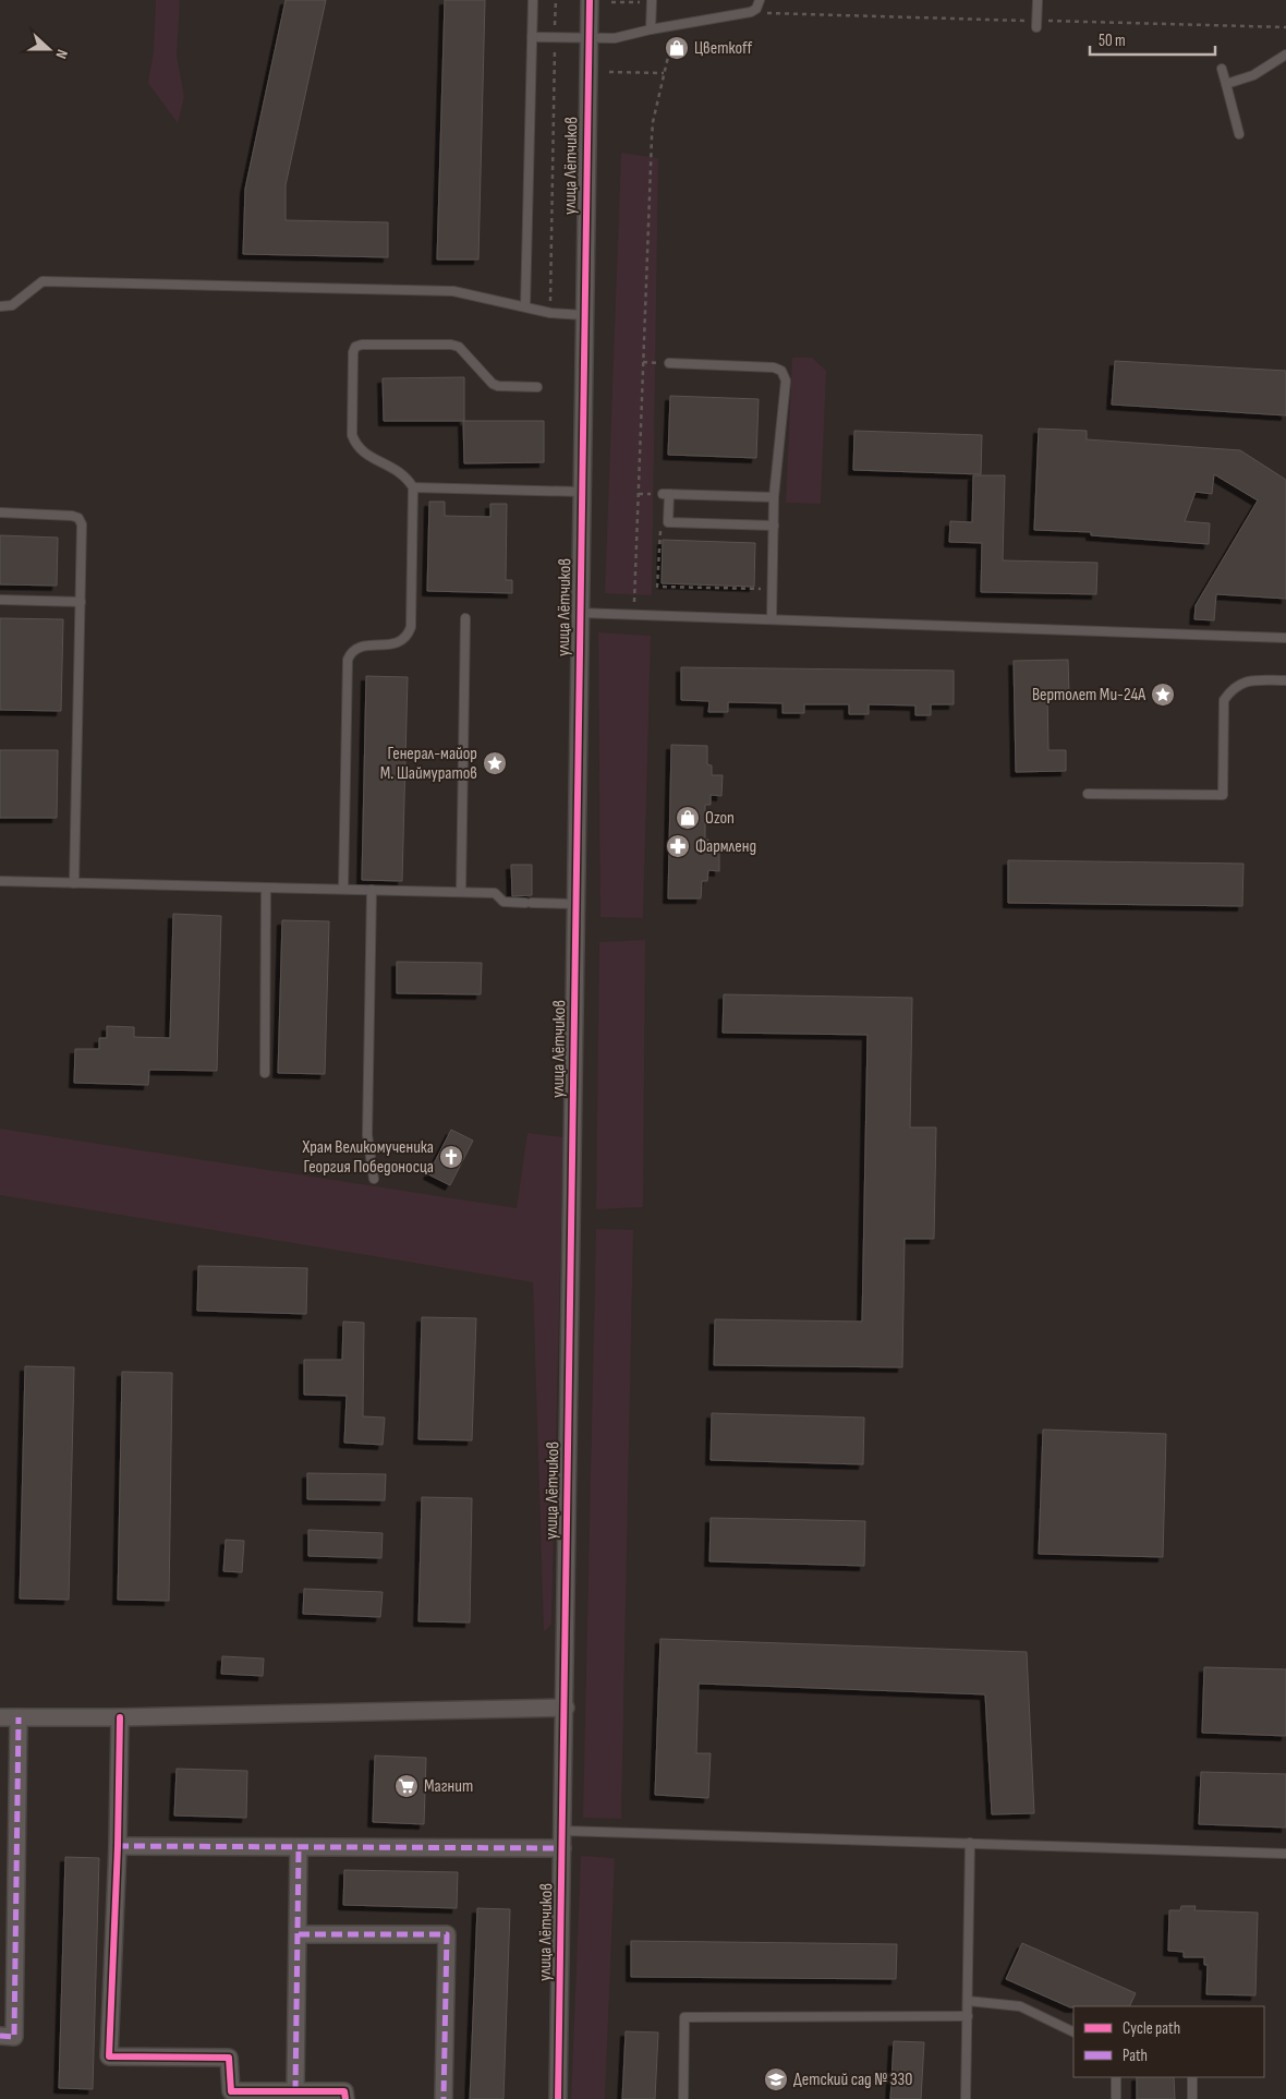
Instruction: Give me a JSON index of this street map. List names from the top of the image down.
{
  "streets": {
    "street": ["улица Лётчиков"]
  },
  "places": {
    "shop": ["Цветкoff", "Ozon"],
    "place": ["Вертолет Ми-24А", "Генерал-майор М. Шаймуратов"],
    "pharmacy": ["Фармленд"],
    "church": ["Храм Великомученика Георгия Победоносца"],
    "supermarket": ["Магнит"],
    "school or university": ["Детский сад № 330"]
  },
  "legend": ["Cycle path", "Path"],
  "scale_bar": "50 m",
  "north": "right"
}
